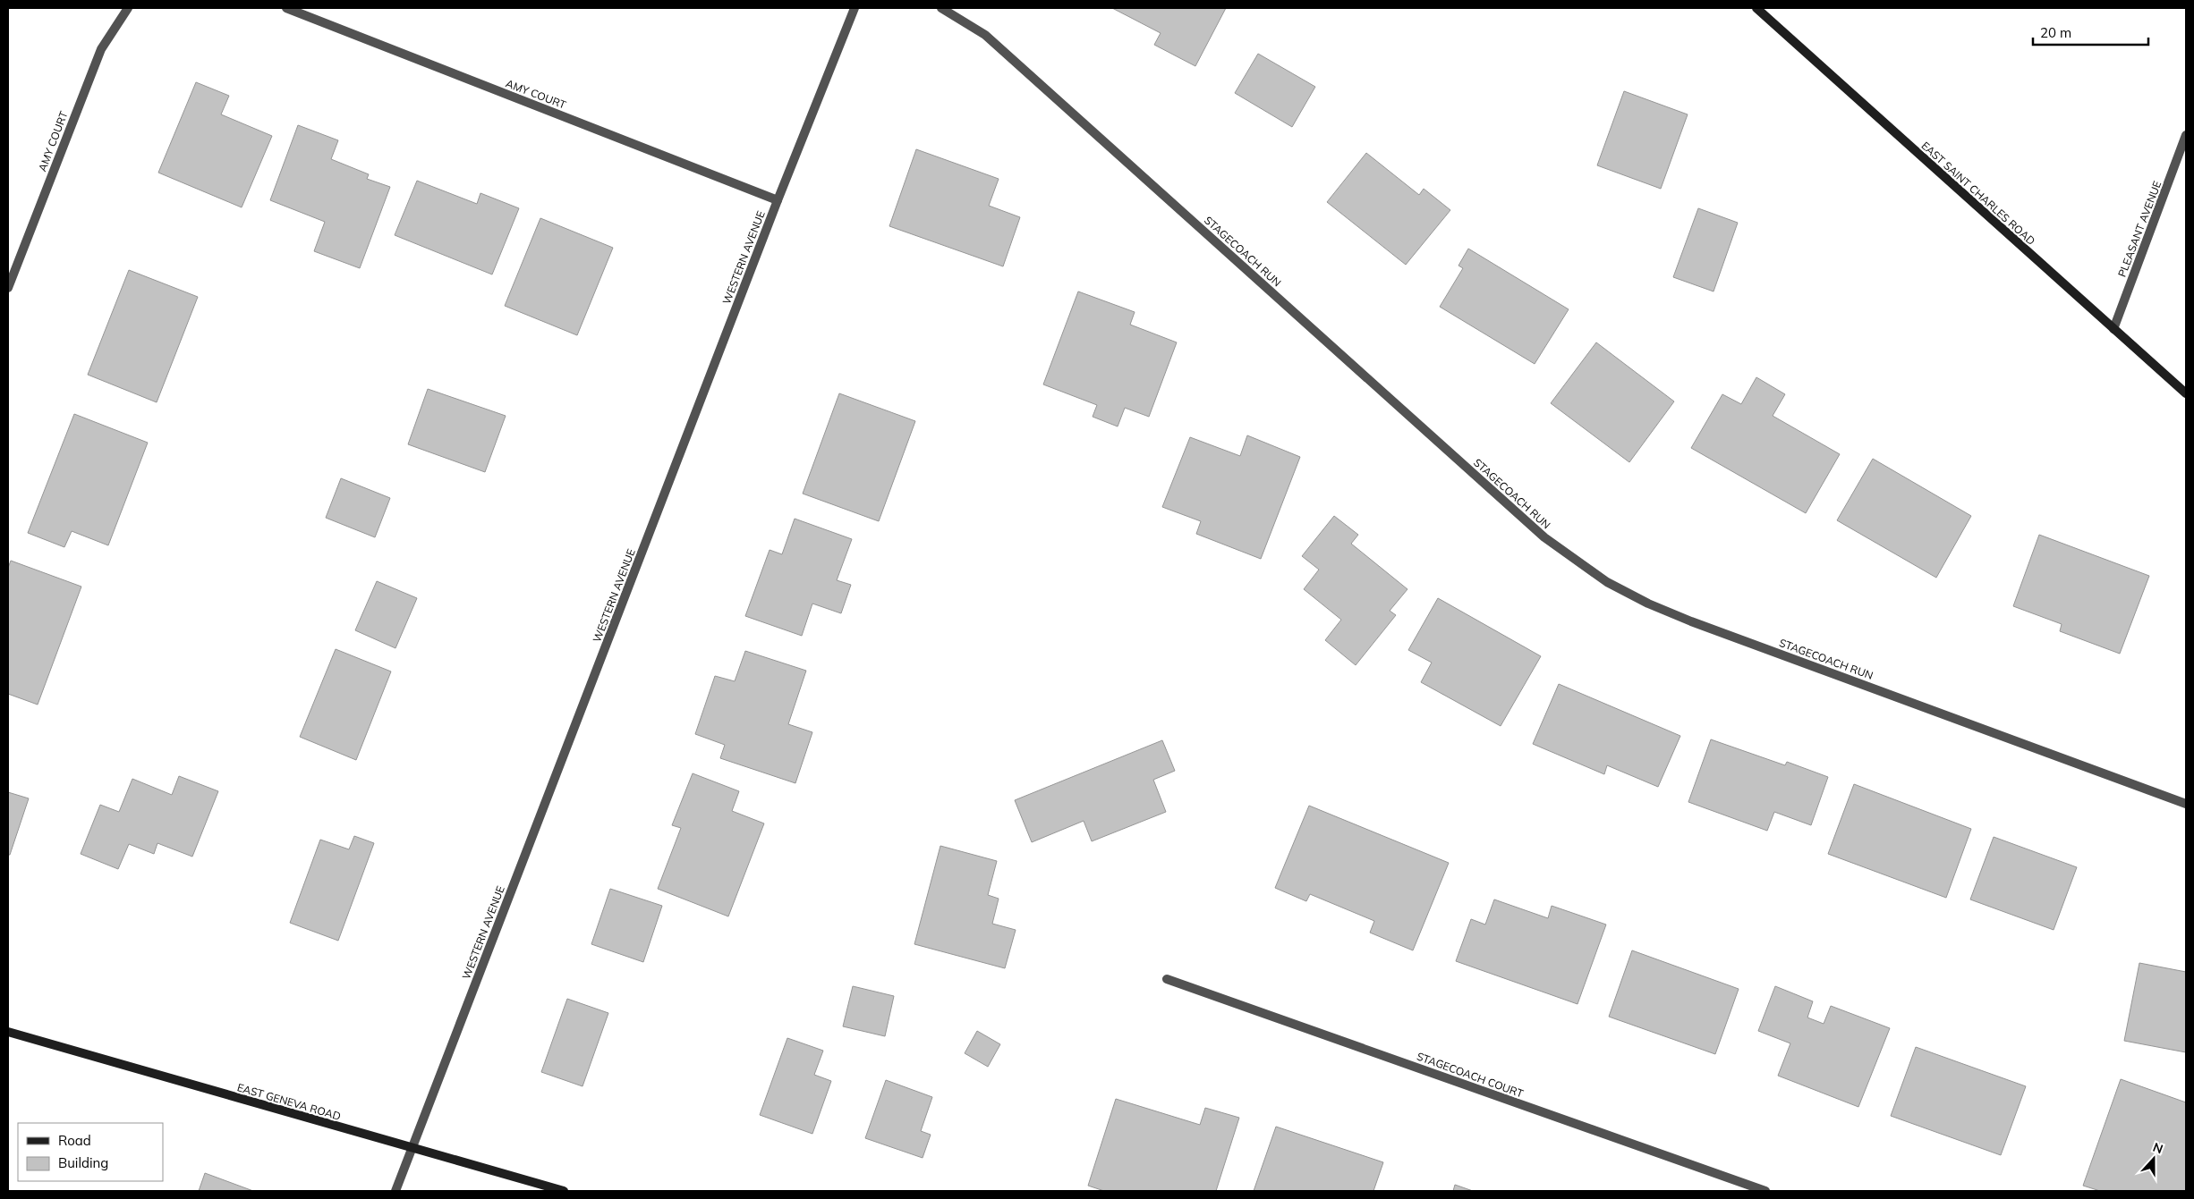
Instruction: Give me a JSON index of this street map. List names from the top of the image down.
{
  "streets": {
    "street": [
      "AMY COURT",
      "EAST SAINT CHARLES ROAD",
      "PLEASANT AVENUE",
      "STAGECOACH RUN",
      "WESTERN AVENUE",
      "STAGECOACH COURT",
      "EAST GENEVA ROAD"
    ]
  },
  "crossings": [
    ["AMY COURT", "WESTERN AVENUE"],
    ["EAST SAINT CHARLES ROAD", "PLEASANT AVENUE"],
    ["WESTERN AVENUE", "EAST GENEVA ROAD"]
  ],
  "legend": ["Road", "Building"],
  "scale_bar": "20 m",
  "north": "top"
}
